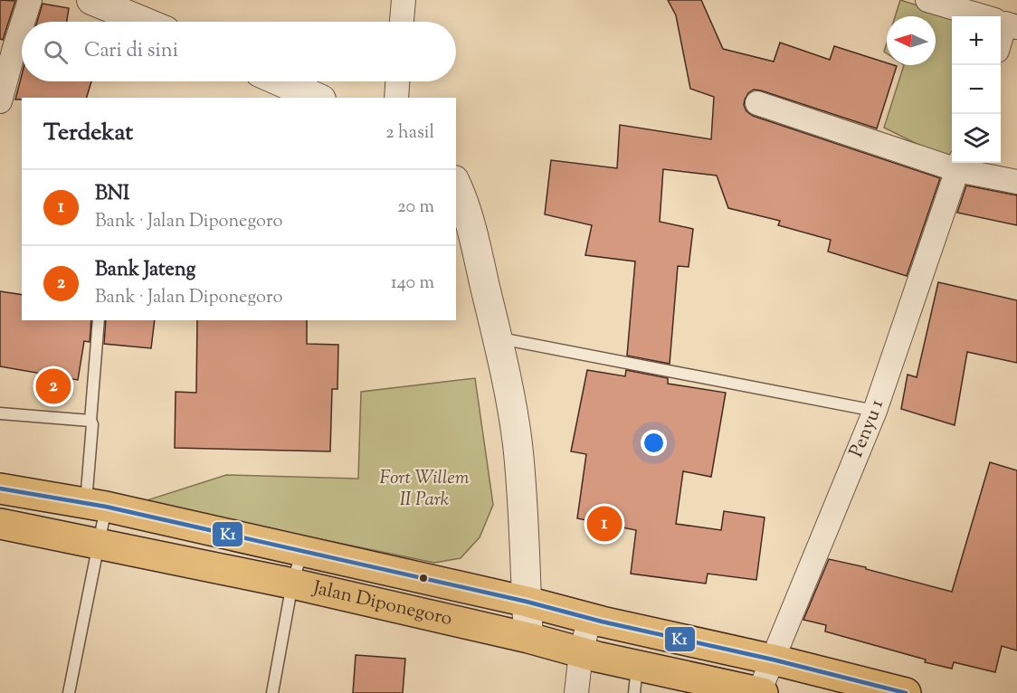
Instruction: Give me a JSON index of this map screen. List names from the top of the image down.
{
  "streets": {
    "highway": ["Jalan Diponegoro"],
    "street": ["Penyu 1"]
  },
  "crossings": [
    ["Penyu 1", "Jalan Diponegoro"]
  ],
  "parks": ["Fort Willem II Park"],
  "lines": ["transit line K1"],
  "north": "left",
  "page": {
    "map_buttons": ["+", "−"],
    "search": "Cari di sini",
    "heading": ["Terdekat", "2 hasil"],
    "list": [
      {
        "mark": "1",
        "name": "BNI",
        "note": "Bank · Jalan Diponegoro",
        "value": "20 m"
      },
      {
        "mark": "2",
        "name": "Bank Jateng",
        "note": "Bank · Jalan Diponegoro",
        "value": "140 m"
      }
    ],
    "pins": ["2", "1"]
  }
}
